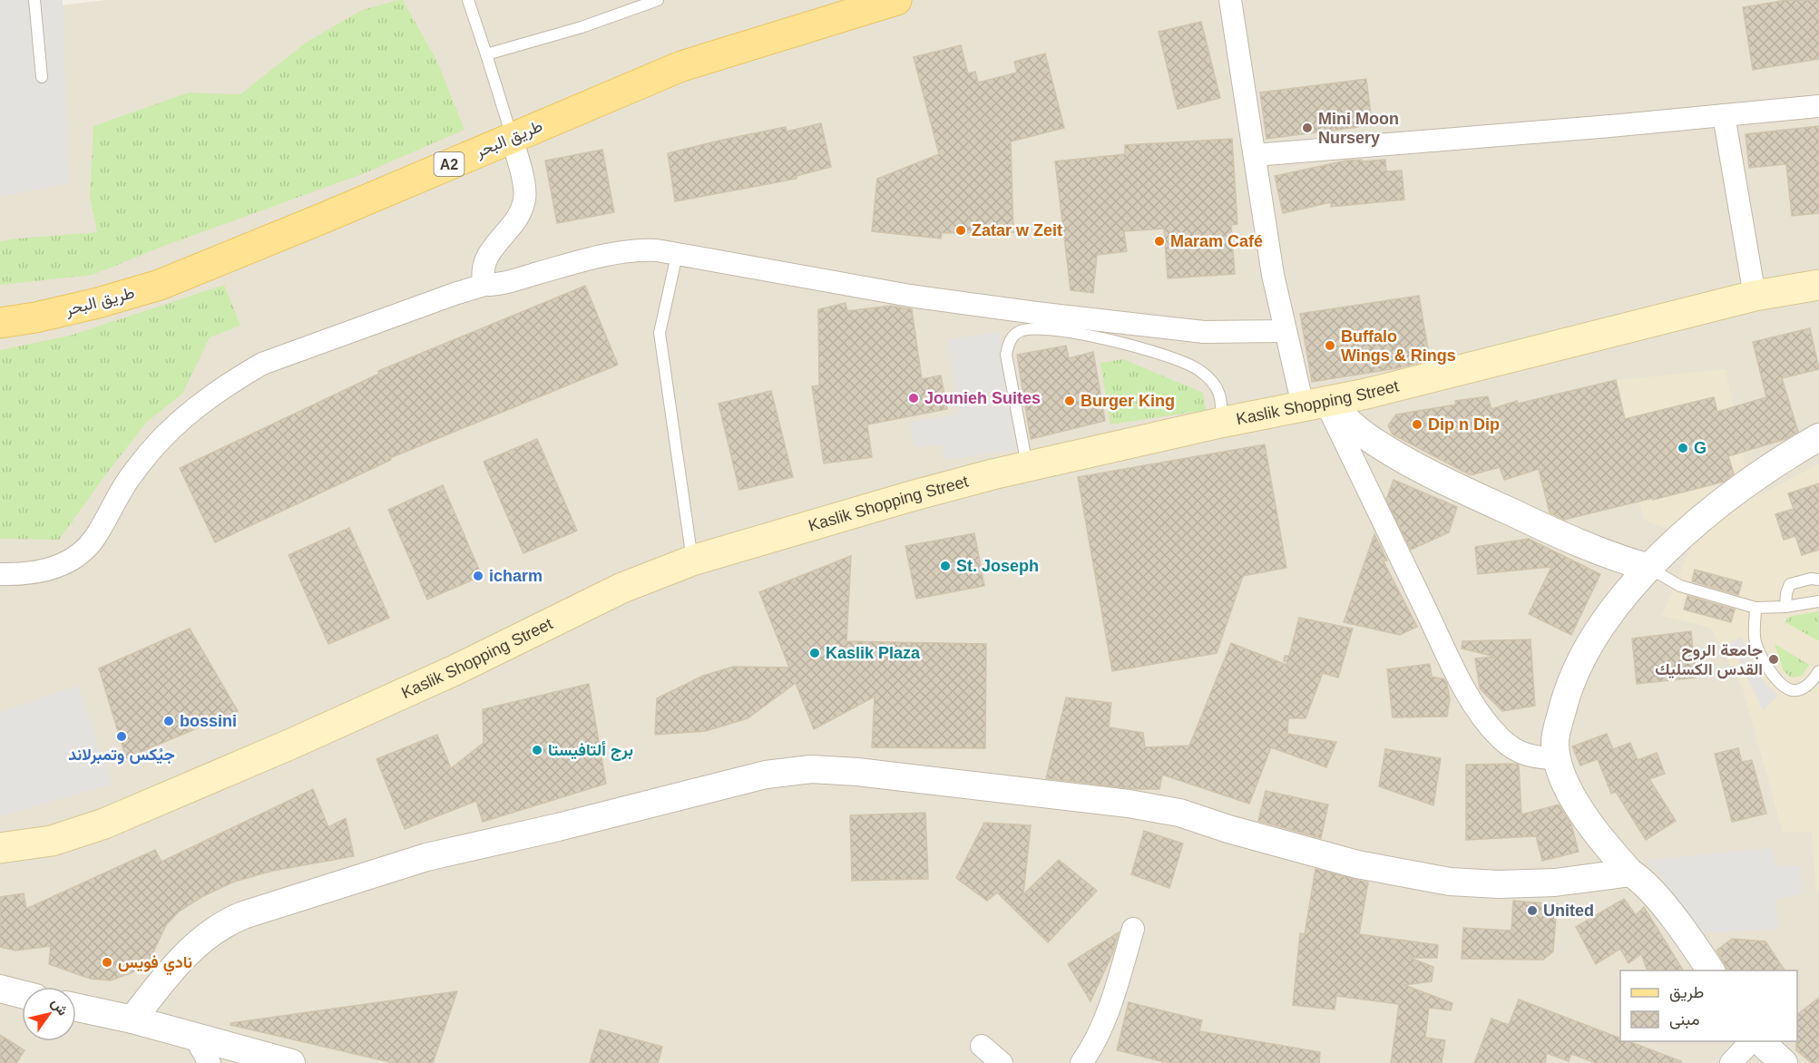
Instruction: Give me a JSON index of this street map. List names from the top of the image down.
{
  "streets": {
    "main road": ["طريق البحر", "A2", "Kaslik Shopping Street"]
  },
  "places": [
    "Mini Moon Nursery",
    "Zatar w Zeit",
    "Maram Café",
    "Buffalo Wings & Rings",
    "Jounieh Suites",
    "Burger King",
    "Dip n Dip",
    "G",
    "St. Joseph",
    "icharm",
    "Kaslik Plaza",
    "جامعة الروح القدس الكسليك",
    "bossini",
    "جيُكس وتمبرلاند",
    "برج ألتافيستا",
    "United",
    "نادي فويس"
  ],
  "legend": ["طريق", "مبنى"],
  "north": "top right"
}
